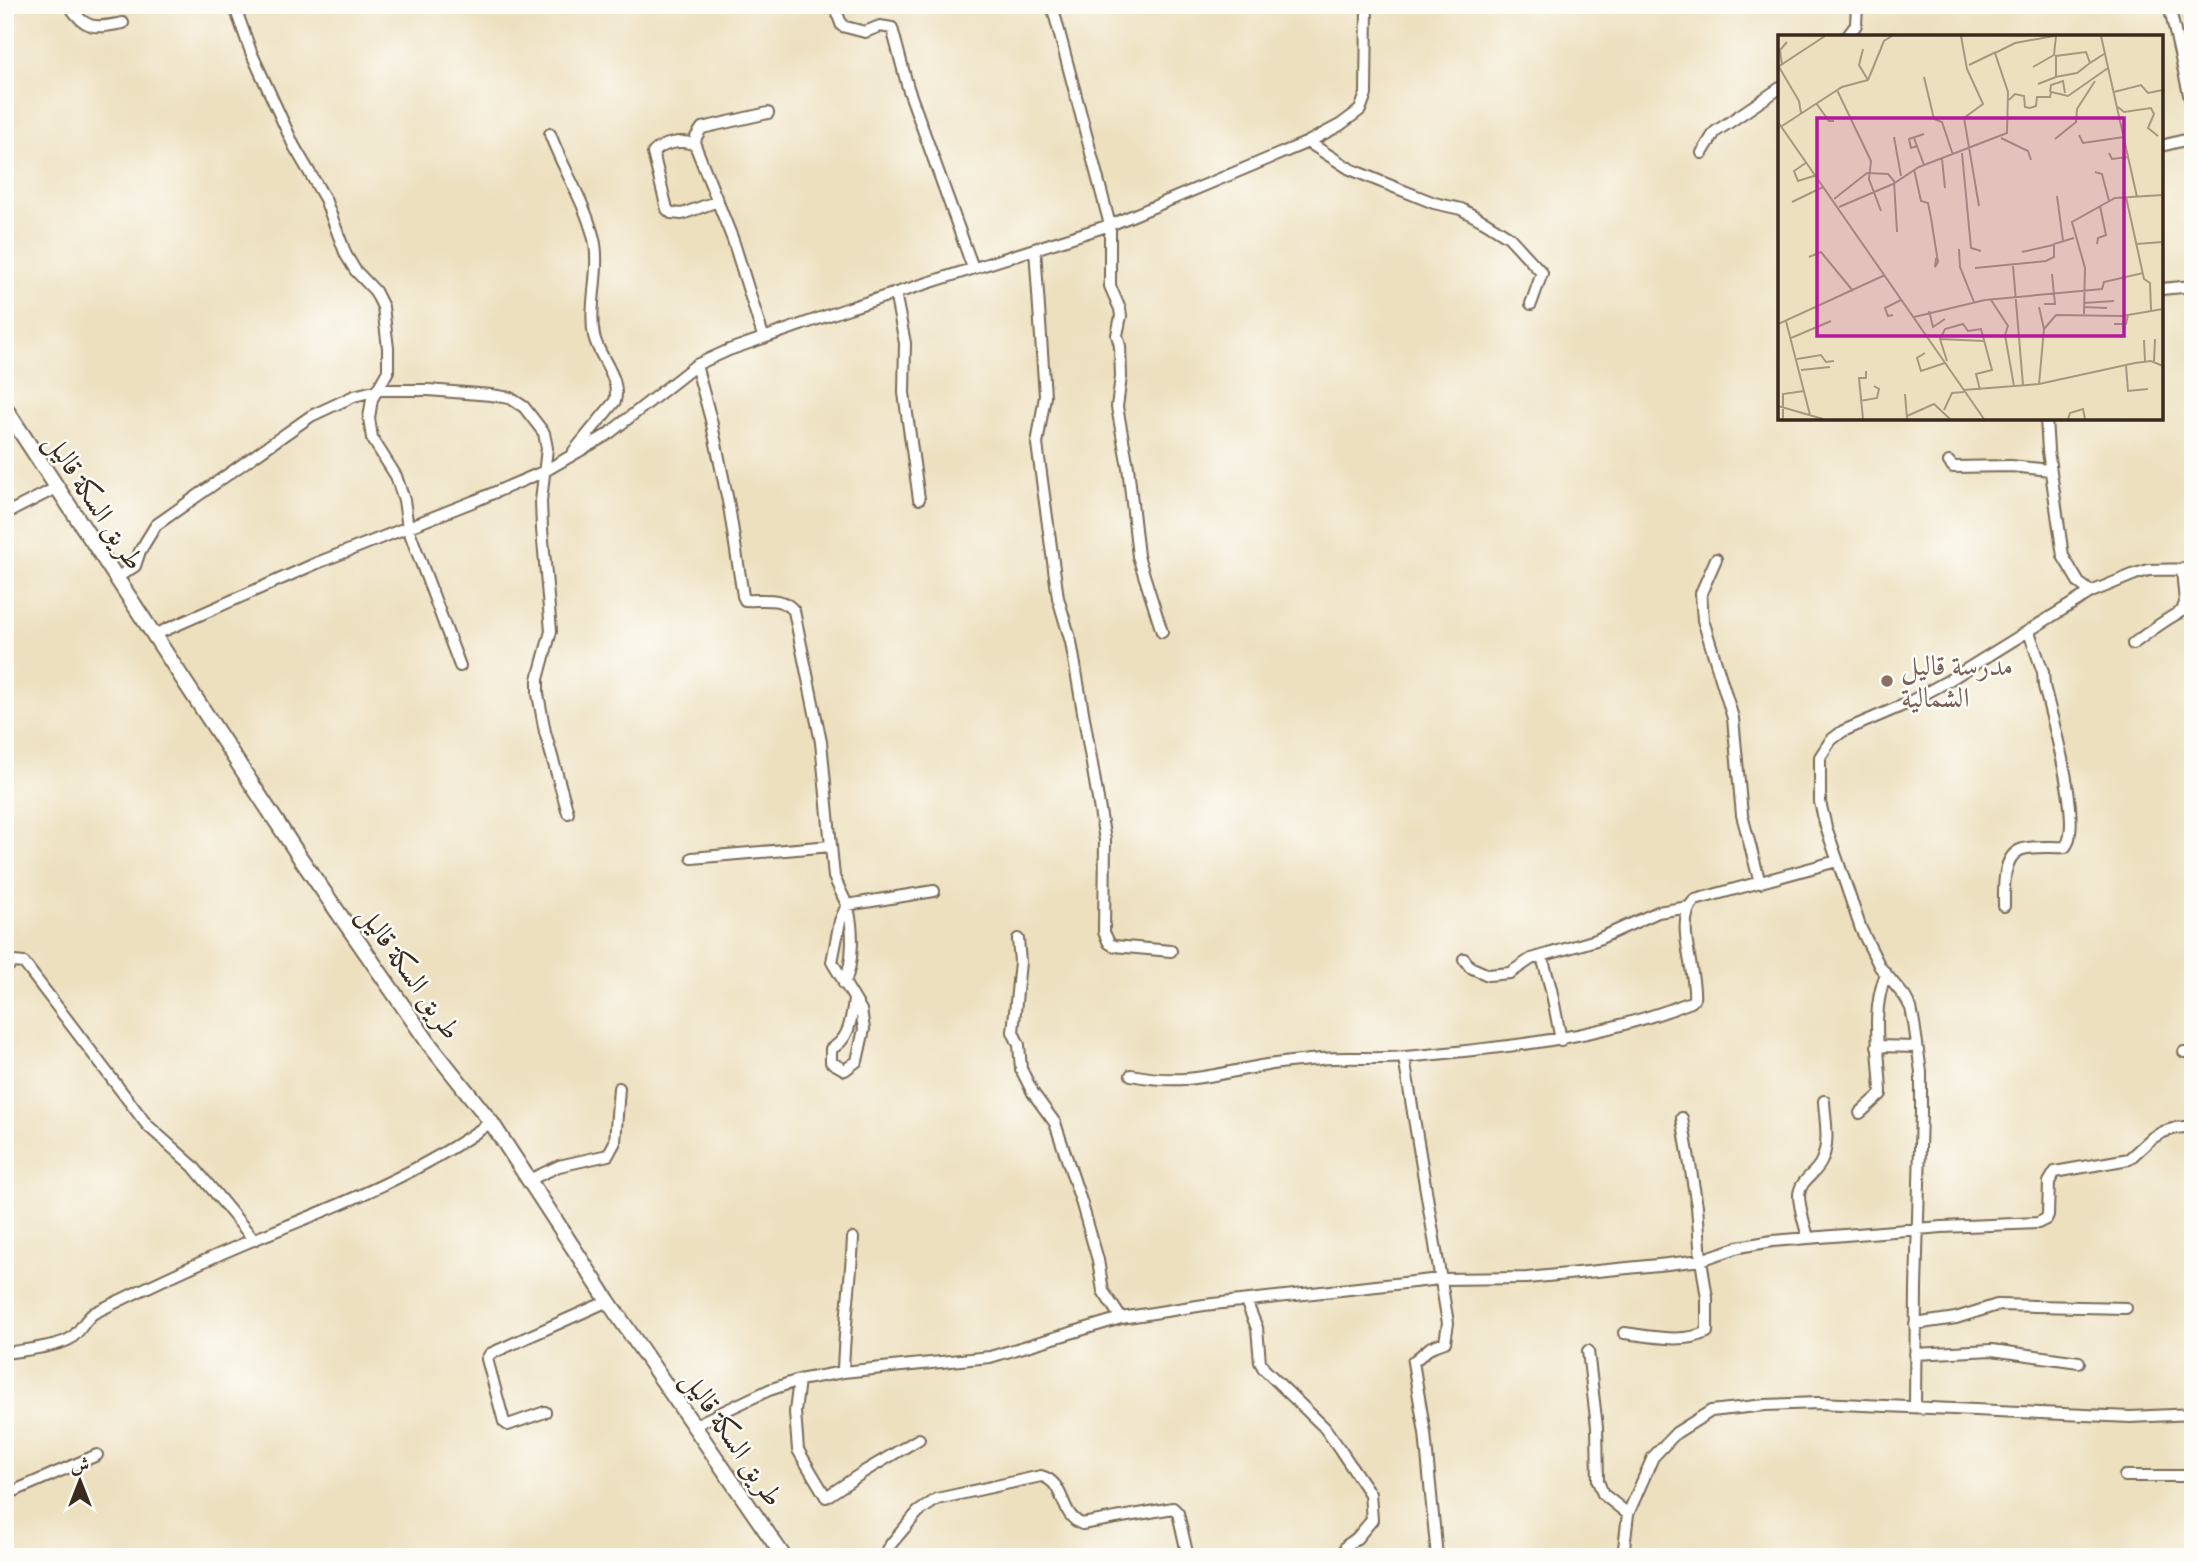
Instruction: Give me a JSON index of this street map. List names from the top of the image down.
{
  "streets": {
    "main road": ["طريق السكة قاليل"]
  },
  "places": ["مدرسة قاليل الشمالية"],
  "north": "top"
}
